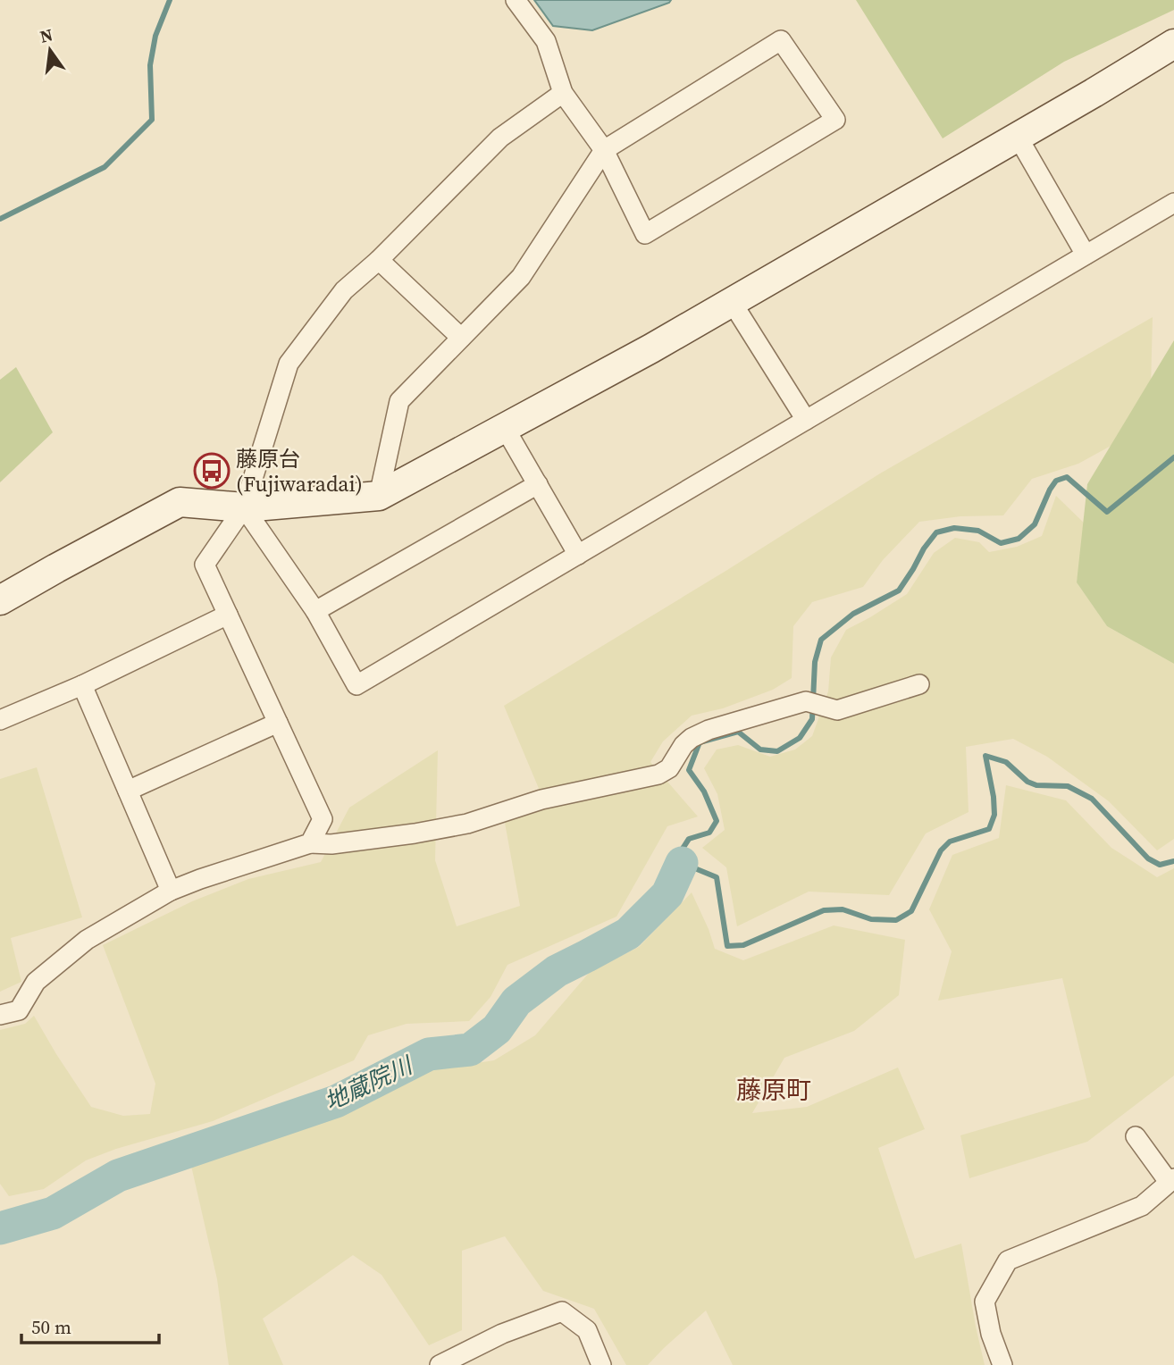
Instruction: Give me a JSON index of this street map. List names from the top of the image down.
{
  "districts": ["藤原町"],
  "water": ["地蔵院川"],
  "places": {
    "bus stop": ["藤原台 (Fujiwaradai)"]
  },
  "scale_bar": "50 m",
  "north": "top"
}
